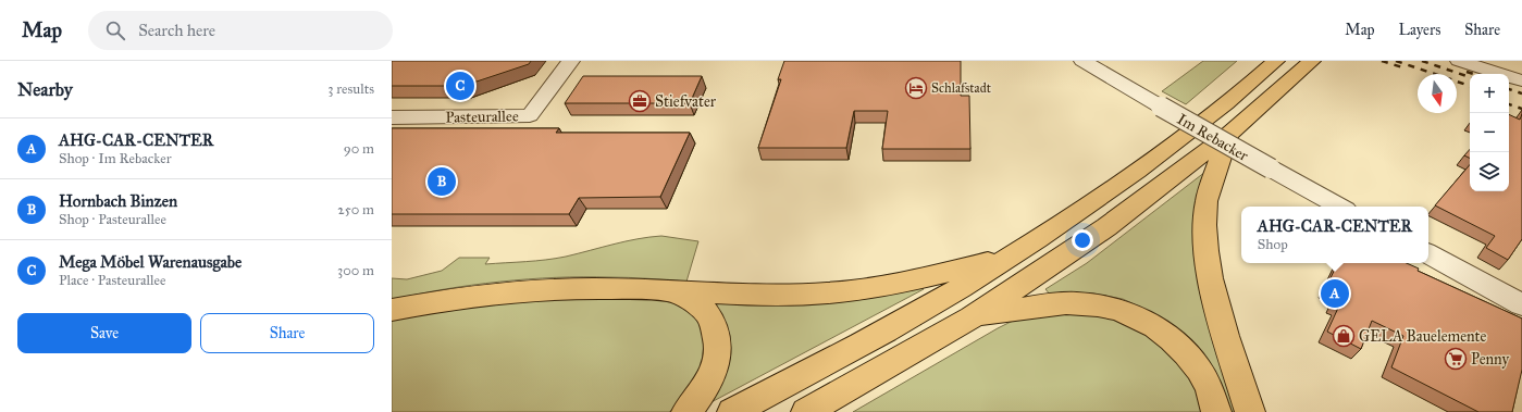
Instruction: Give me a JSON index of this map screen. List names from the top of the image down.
{
  "streets": {
    "street": ["Pasteurallee", "Im Rebacker"]
  },
  "places": {
    "hotel": ["Schlafstadt"],
    "office": ["Stiefvater"],
    "shop": ["GELA Bauelemente"],
    "supermarket": ["Penny"]
  },
  "north": "bottom",
  "page": {
    "header": "Map",
    "search": "Search here",
    "nav": ["Map", "Layers", "Share"],
    "heading": ["Nearby", "3 results"],
    "pins": ["C", "B", "A"],
    "map_buttons": ["+", "−"],
    "list": [
      {
        "mark": "A",
        "name": "AHG-CAR-CENTER",
        "note": "Shop · Im Rebacker",
        "value": "90 m"
      },
      {
        "mark": "B",
        "name": "Hornbach Binzen",
        "note": "Shop · Pasteurallee",
        "value": "250 m"
      },
      {
        "mark": "C",
        "name": "Mega Möbel Warenausgabe",
        "note": "Place · Pasteurallee",
        "value": "300 m"
      }
    ],
    "popup": ["AHG-CAR-CENTER", "Shop"],
    "buttons": ["Save", "Share"]
  }
}
